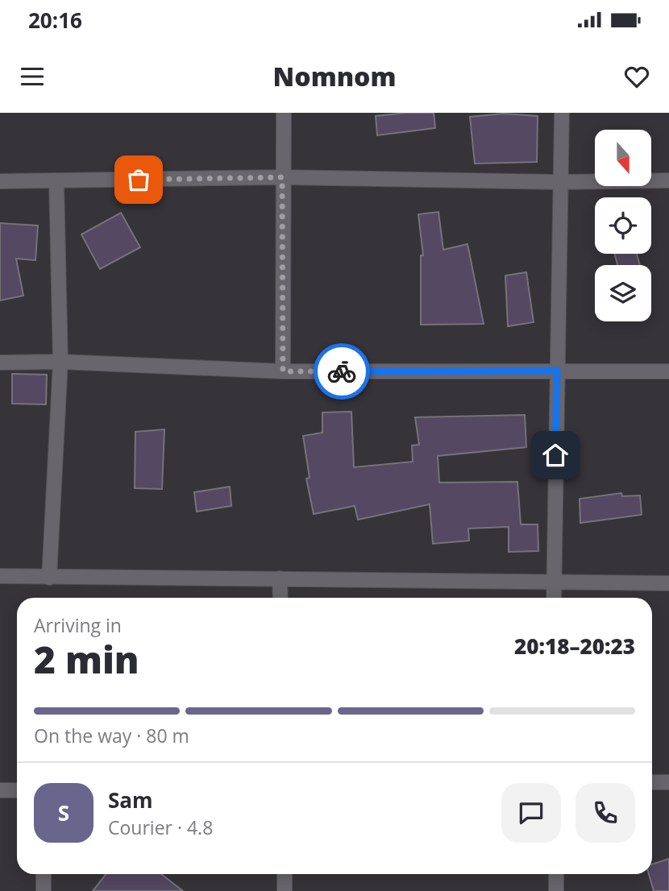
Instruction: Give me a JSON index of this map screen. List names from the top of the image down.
{
  "north": "bottom",
  "page": {
    "status": "20:16",
    "header": "Nomnom",
    "heading": ["2 min", "Arriving in", "20:18–20:23"],
    "panel": ["Sam", "Courier · 4.8"],
    "bar": "On the way · 80 m",
    "round": "S"
  }
}
